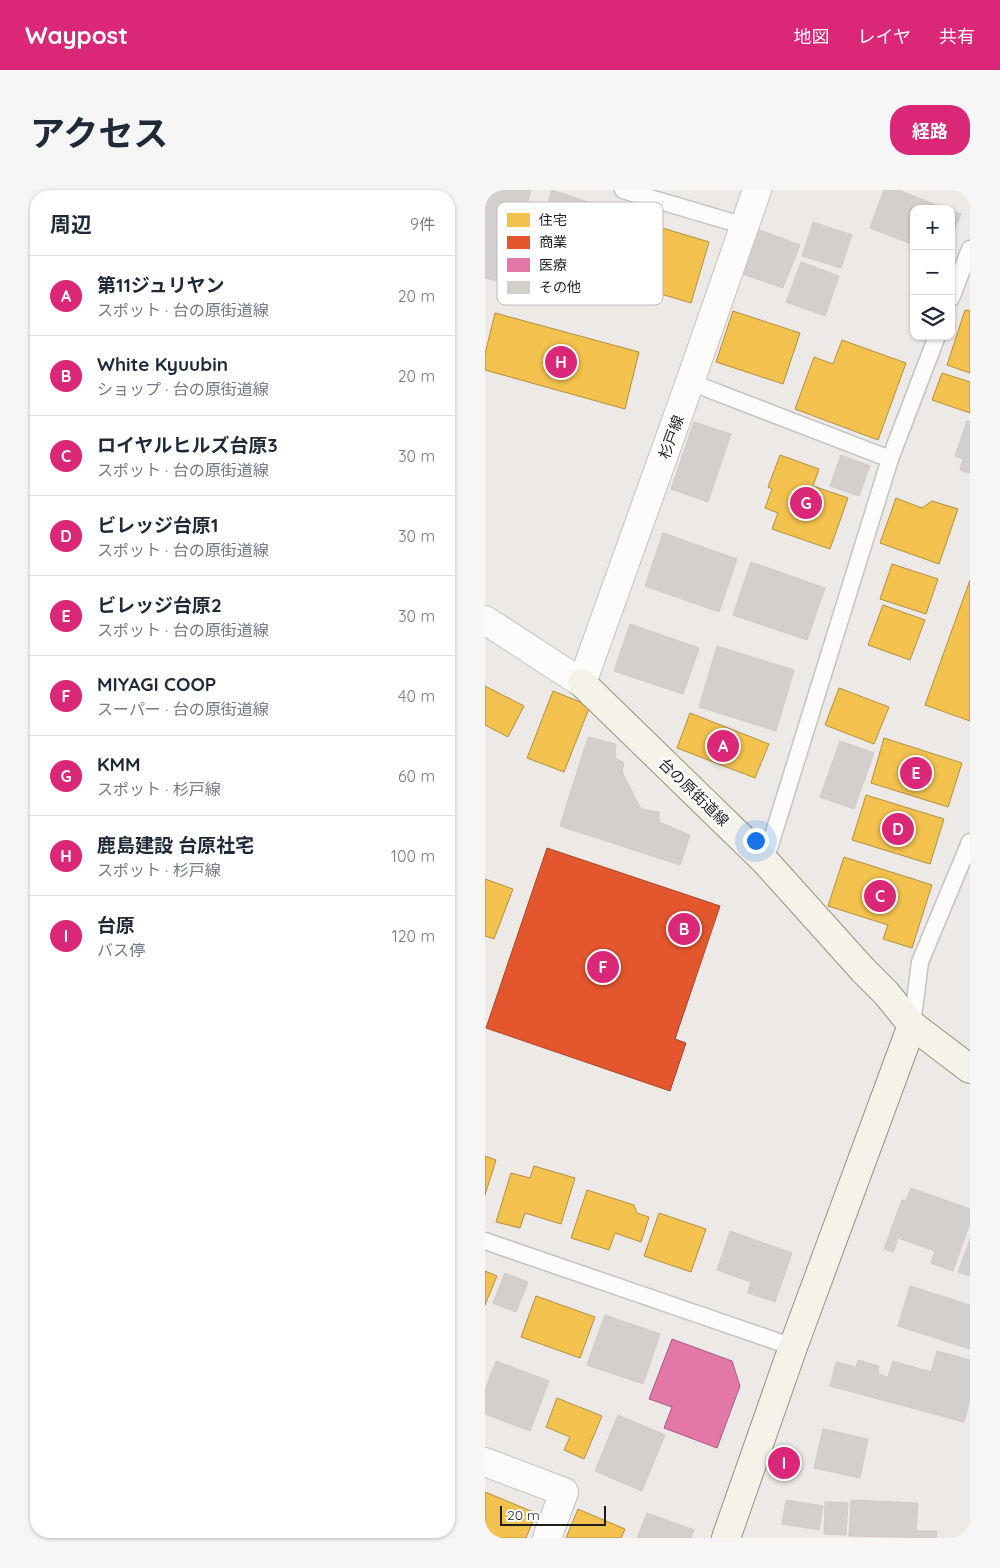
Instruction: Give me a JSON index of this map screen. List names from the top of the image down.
{
  "streets": {
    "street": ["杉戸線", "台の原街道線"]
  },
  "crossings": [
    ["杉戸線", "台の原街道線"]
  ],
  "legend": [
    "住宅",
    "商業",
    "医療",
    "その他"
  ],
  "scale_bar": "20 m",
  "page": {
    "header": "Waypost",
    "nav": ["地図", "レイヤ", "共有"],
    "title": "アクセス",
    "buttons": "経路",
    "heading": ["周辺", "9件"],
    "map_buttons": ["+", "−"],
    "list": [
      {
        "mark": "A",
        "name": "第11ジュリヤン",
        "note": "スポット · 台の原街道線",
        "value": "20 m"
      },
      {
        "mark": "B",
        "name": "White Kyuubin",
        "note": "ショップ · 台の原街道線",
        "value": "20 m"
      },
      {
        "mark": "C",
        "name": "ロイヤルヒルズ台原3",
        "note": "スポット · 台の原街道線",
        "value": "30 m"
      },
      {
        "mark": "D",
        "name": "ビレッジ台原1",
        "note": "スポット · 台の原街道線",
        "value": "30 m"
      },
      {
        "mark": "E",
        "name": "ビレッジ台原2",
        "note": "スポット · 台の原街道線",
        "value": "30 m"
      },
      {
        "mark": "F",
        "name": "MIYAGI COOP",
        "note": "スーパー · 台の原街道線",
        "value": "40 m"
      },
      {
        "mark": "G",
        "name": "KMM",
        "note": "スポット · 杉戸線",
        "value": "60 m"
      },
      {
        "mark": "H",
        "name": "鹿島建設 台原社宅",
        "note": "スポット · 杉戸線",
        "value": "100 m"
      },
      {
        "mark": "I",
        "name": "台原",
        "note": "バス停",
        "value": "120 m"
      }
    ],
    "pins": [
      "H",
      "G",
      "A",
      "E",
      "D",
      "C",
      "B",
      "F",
      "I"
    ],
    "scale": "20 m"
  }
}
